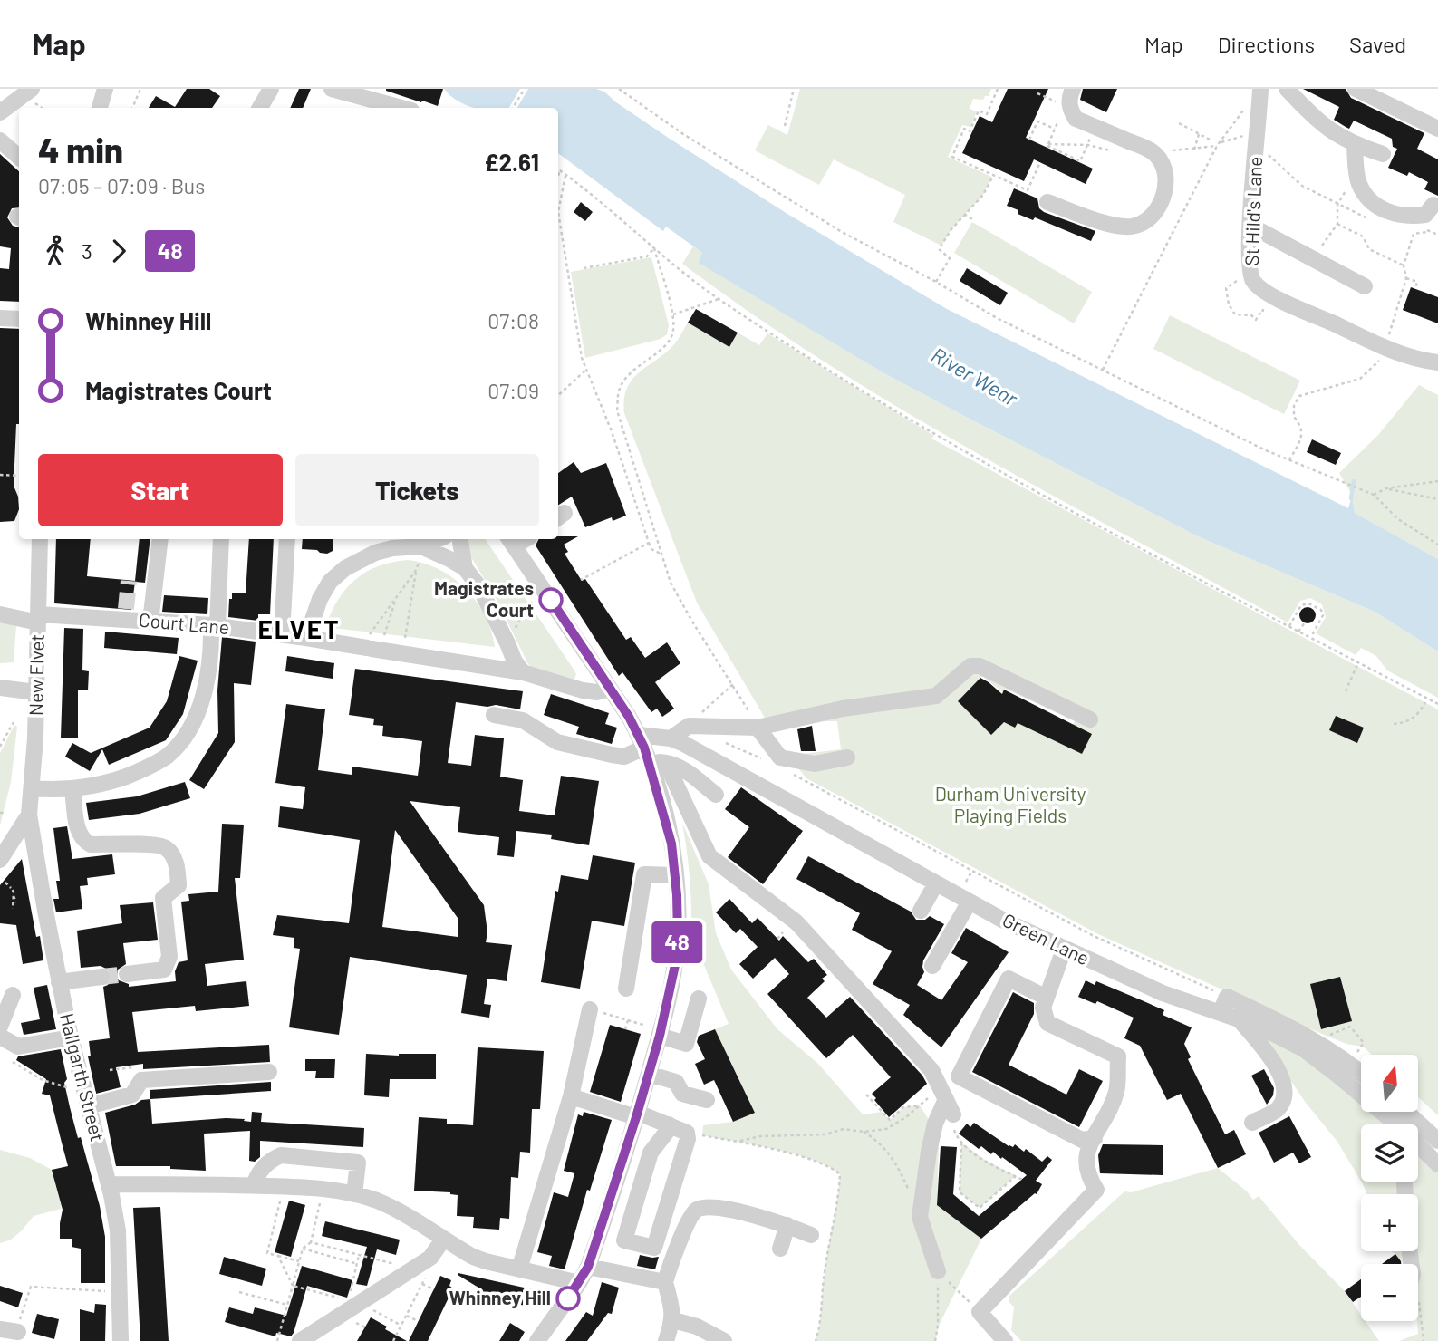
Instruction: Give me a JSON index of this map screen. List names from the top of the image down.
{
  "streets": {
    "street": [
      "St Hild's Lane",
      "Court Lane",
      "New Elvet",
      "Green Lane",
      "Hallgarth Street"
    ]
  },
  "crossings": [
    ["Court Lane", "New Elvet"],
    ["New Elvet", "Hallgarth Street"]
  ],
  "districts": ["ELVET"],
  "water": ["River Wear"],
  "parks": ["Durham University Playing Fields"],
  "places": ["Magistrates Court", "Whinney Hill"],
  "lines": ["bus line 48"],
  "north": "top",
  "page": {
    "header": "Map",
    "nav": ["Map", "Directions", "Saved"],
    "on_map": "48",
    "heading": ["4 min", "07:05 – 07:09 · Bus", "£2.61"],
    "legs": ["3", "48"],
    "list": [
      {
        "name": "Whinney Hill",
        "value": "07:08"
      },
      {
        "name": "Magistrates Court",
        "value": "07:09"
      }
    ],
    "buttons": ["Start", "Tickets"],
    "map_buttons": ["+", "−"]
  }
}
